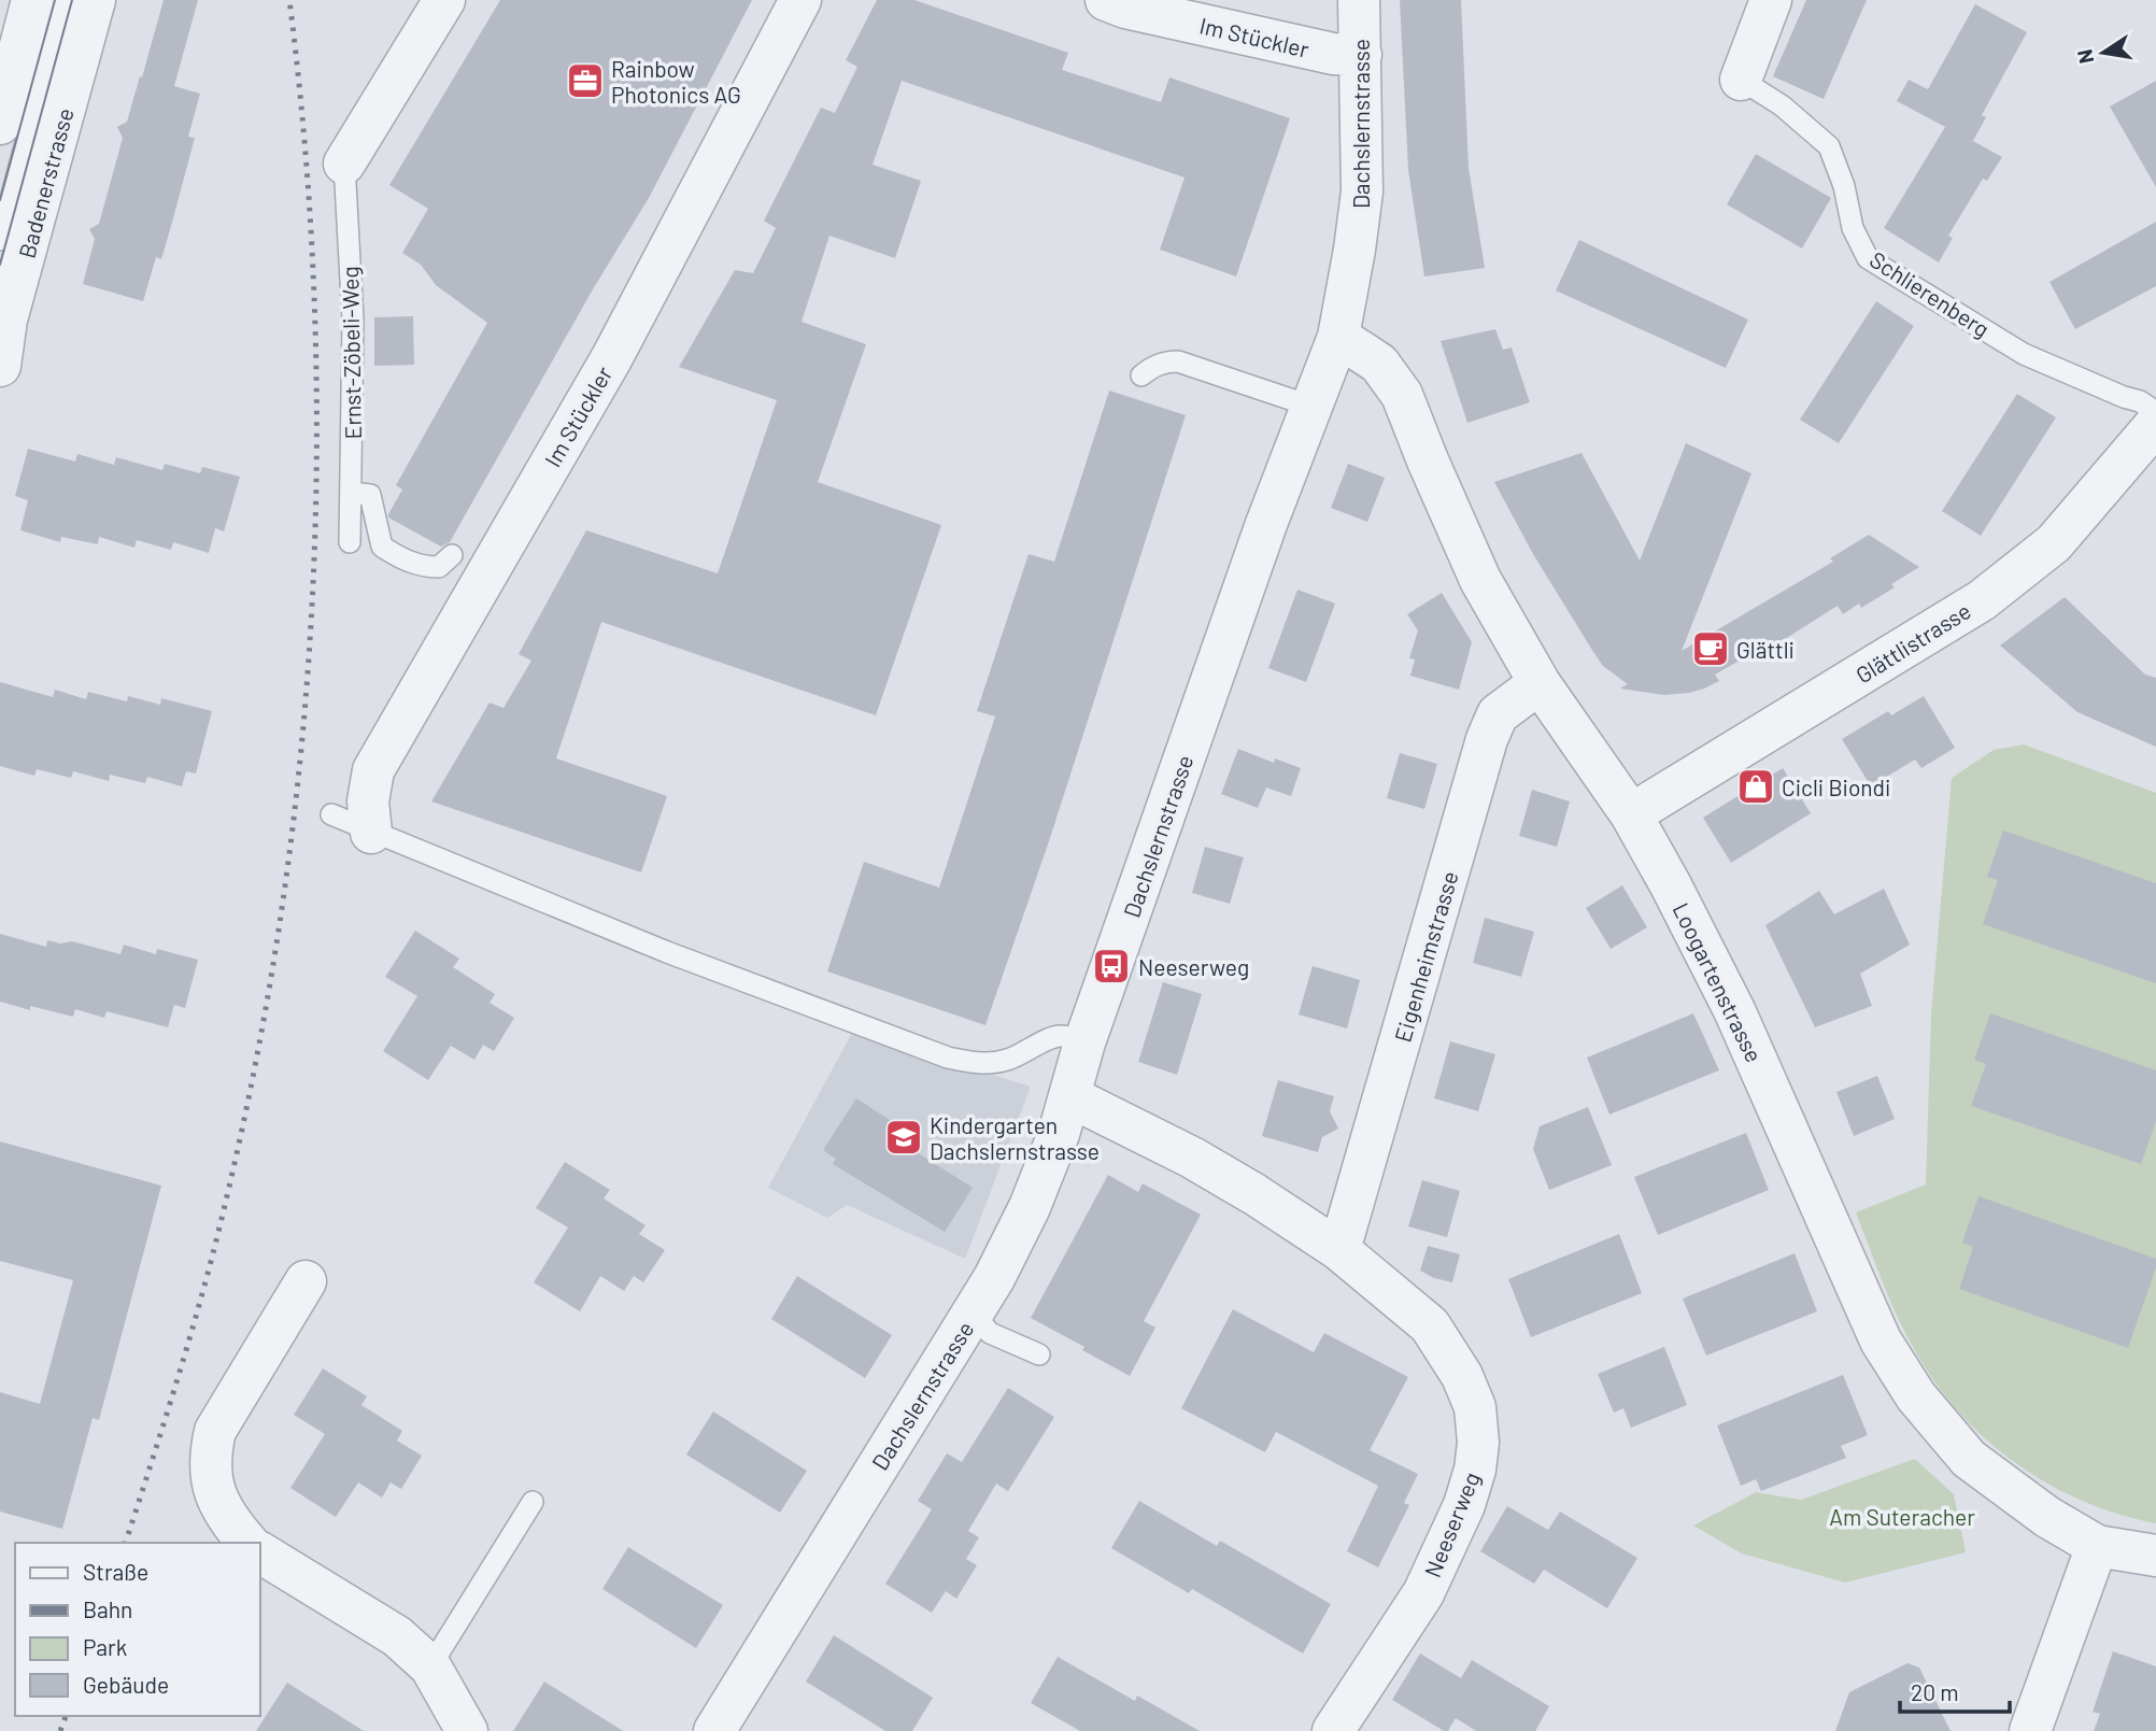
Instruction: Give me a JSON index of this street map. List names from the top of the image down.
{
  "streets": {
    "street": [
      "Im Stückler",
      "Dachslernstrasse",
      "Badenerstrasse",
      "Glättlistrasse",
      "Eigenheimstrasse",
      "Loogartenstrasse",
      "Neeserweg"
    ],
    "lane": ["Schlierenberg", "Ernst-Zöbeli-Weg"]
  },
  "crossings": [
    ["Im Stückler", "Dachslernstrasse"],
    ["Dachslernstrasse", "Loogartenstrasse"],
    ["Dachslernstrasse", "Neeserweg"],
    ["Glättlistrasse", "Loogartenstrasse"],
    ["Eigenheimstrasse", "Loogartenstrasse"],
    ["Eigenheimstrasse", "Neeserweg"]
  ],
  "parks": ["Am Suteracher"],
  "places": {
    "office": ["Rainbow Photonics AG"],
    "cafe": ["Glättli"],
    "shop": ["Cicli Biondi"],
    "bus stop": ["Neeserweg"],
    "school or university": ["Kindergarten Dachslernstrasse"]
  },
  "legend": [
    "Straße",
    "Bahn",
    "Park",
    "Gebäude"
  ],
  "scale_bar": "20 m",
  "north": "left"
}
